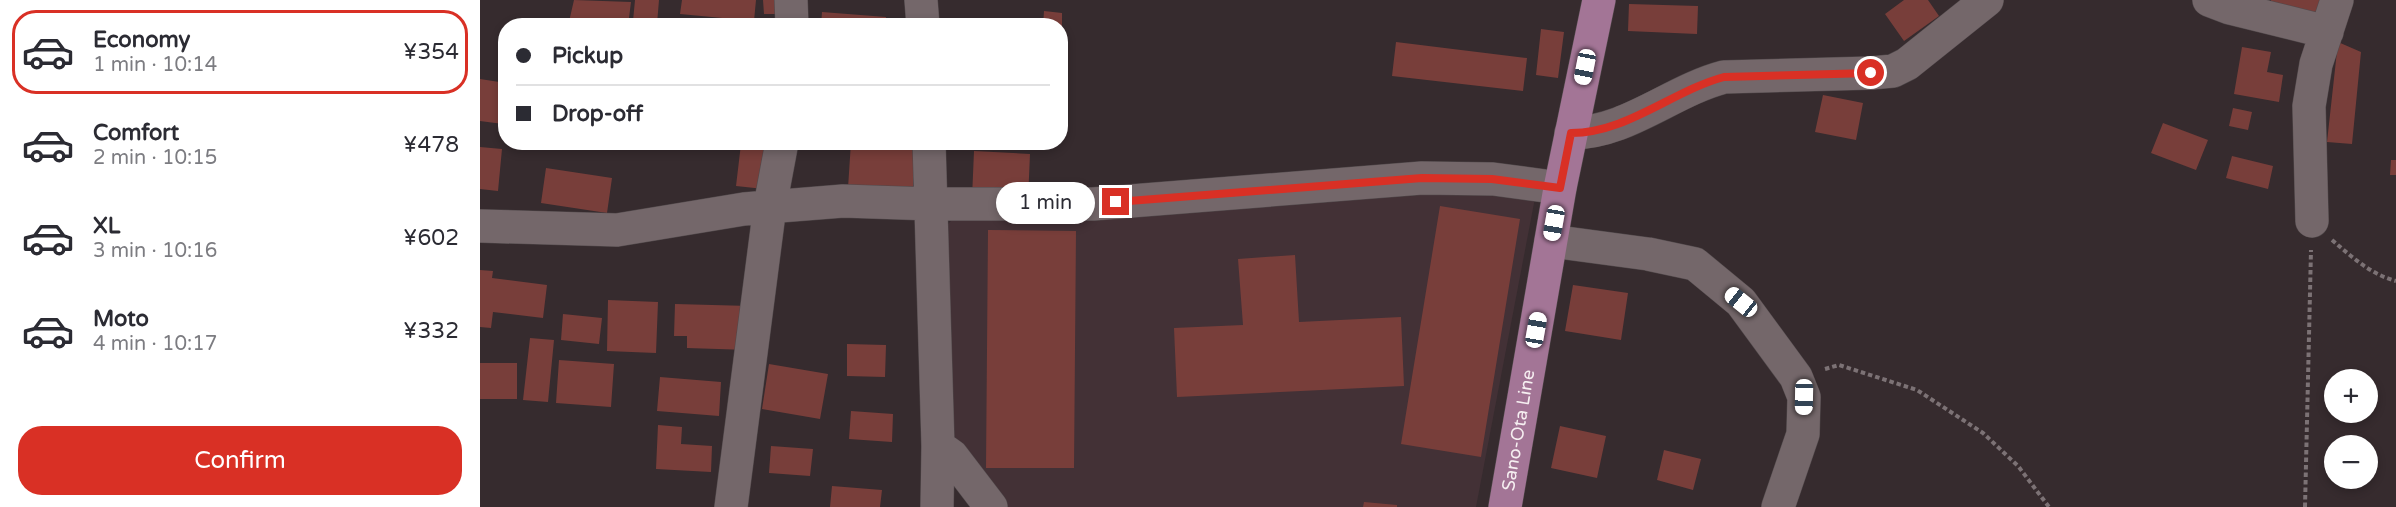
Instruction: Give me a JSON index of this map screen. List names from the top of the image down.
{
  "streets": {
    "main road": ["Sano-Ota Line"]
  },
  "page": {
    "list": [
      {
        "name": "Economy",
        "note": "1 min · 10:14",
        "value": "¥354"
      },
      {
        "name": "Comfort",
        "note": "2 min · 10:15",
        "value": "¥478"
      },
      {
        "name": "XL",
        "note": "3 min · 10:16",
        "value": "¥602"
      },
      {
        "name": "Moto",
        "note": "4 min · 10:17",
        "value": "¥332"
      }
    ],
    "banner": ["Pickup", "Drop-off"],
    "bubble": "1 min",
    "map_buttons": ["+", "−"],
    "buttons": "Confirm"
  }
}
